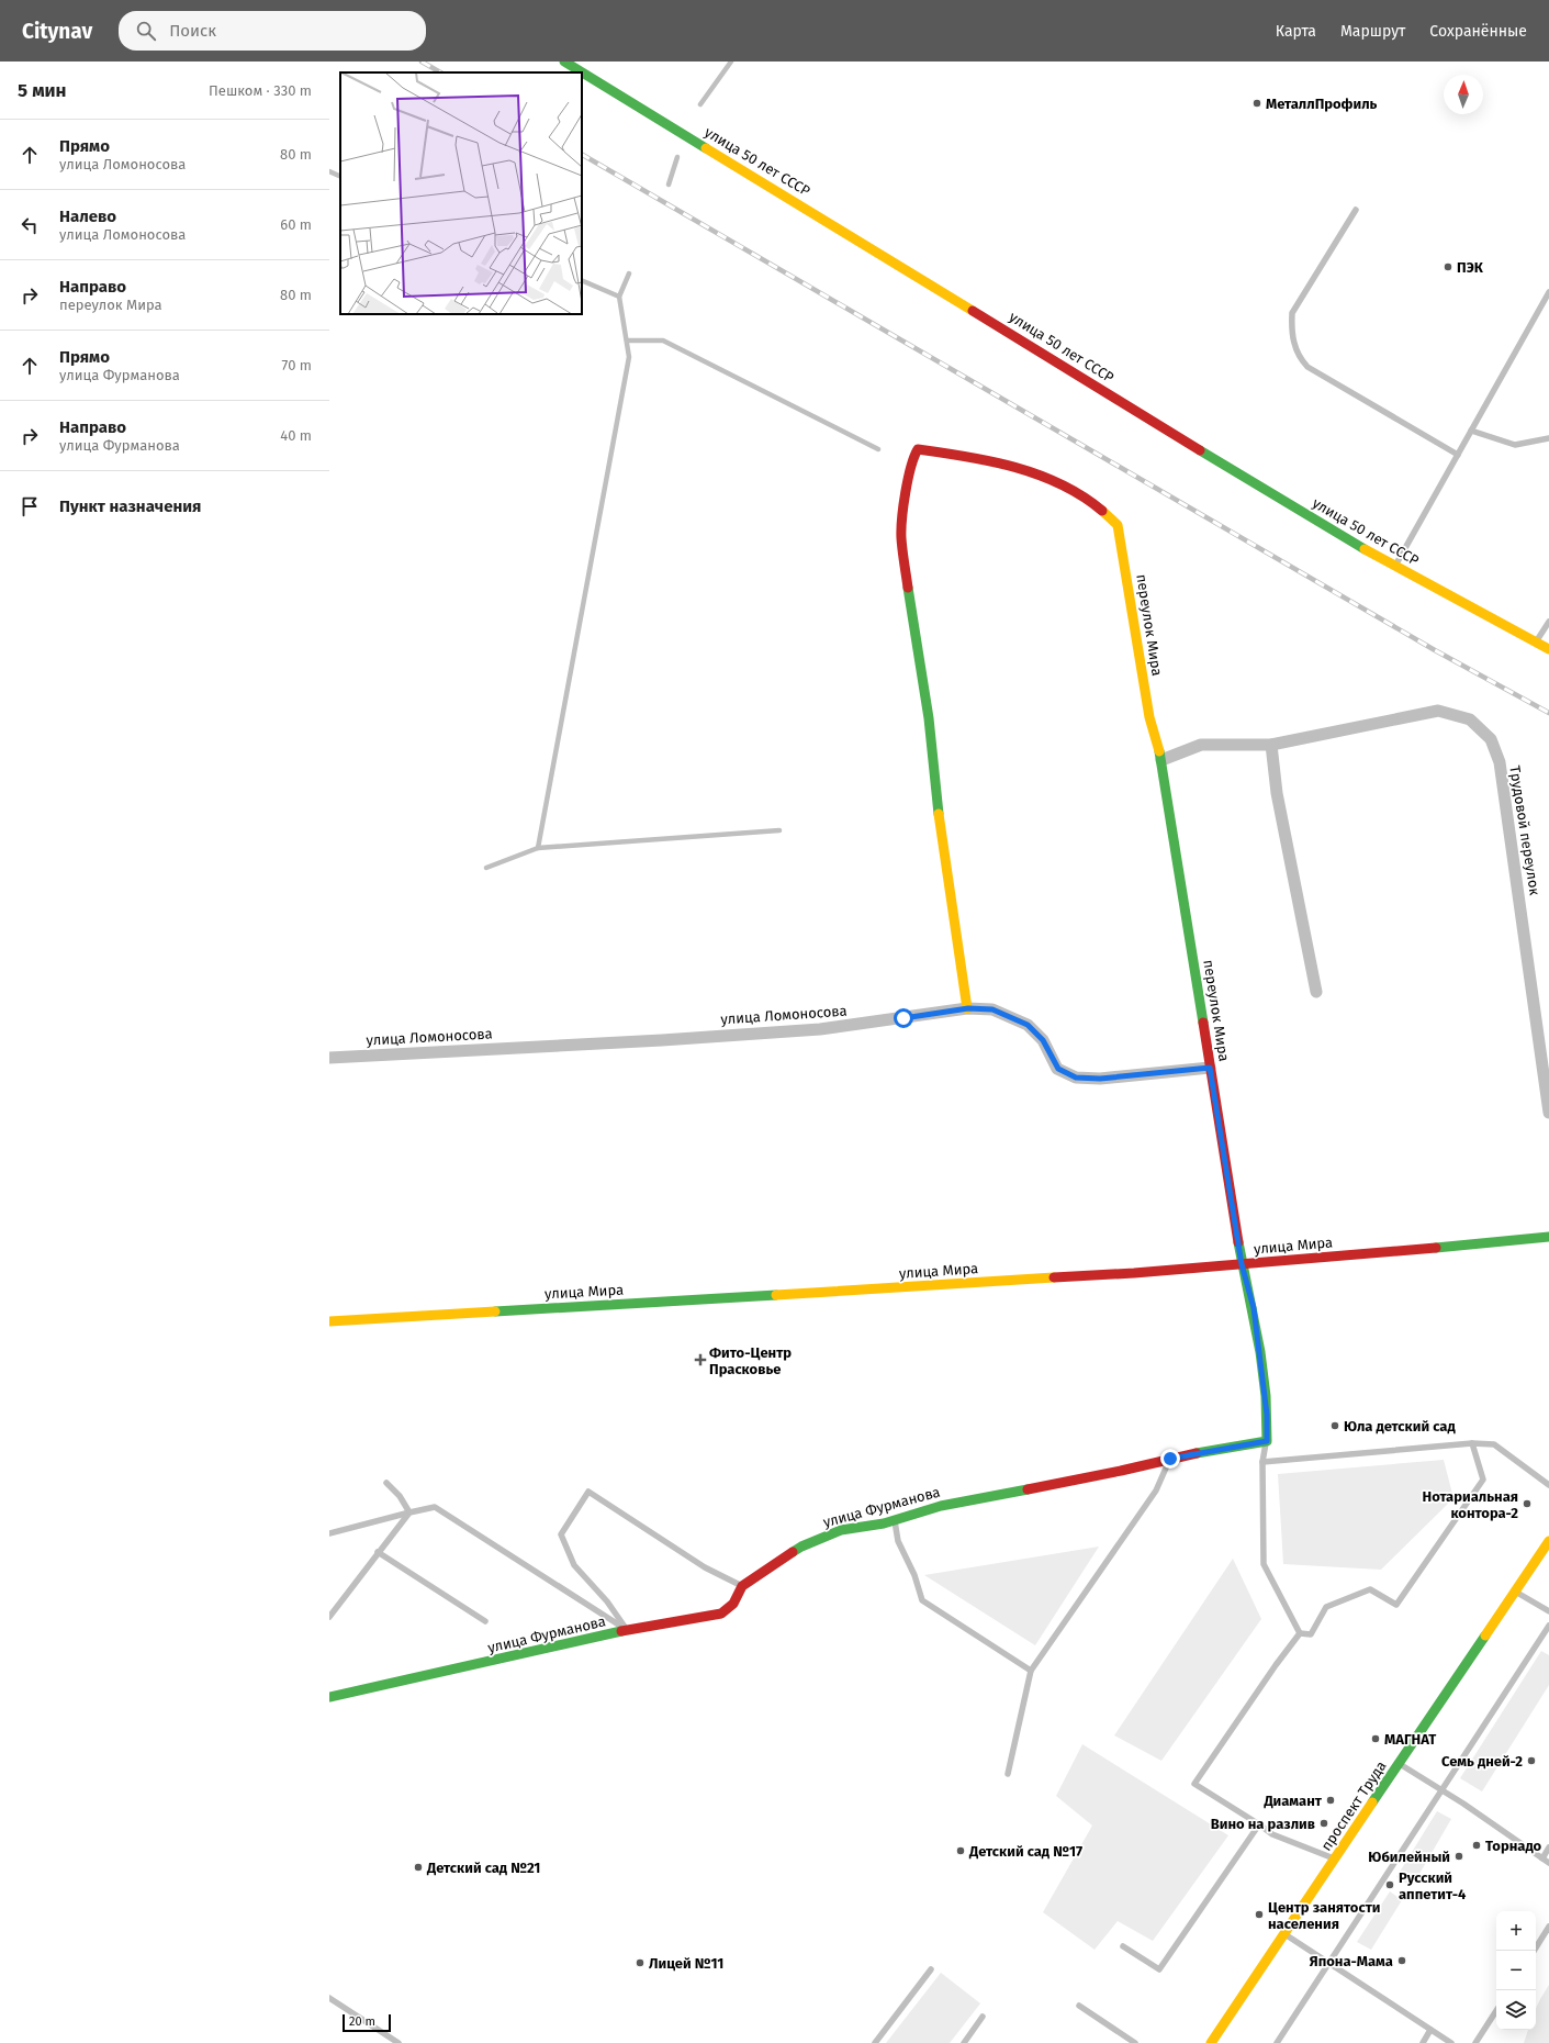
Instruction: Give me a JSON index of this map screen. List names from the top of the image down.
{
  "streets": {
    "street": [
      "улица 50 лет СССР",
      "переулок Мира",
      "Трудовой переулок",
      "улица Ломоносова",
      "улица Мира",
      "улица Фурманова",
      "проспект Труда"
    ]
  },
  "crossings": [
    ["переулок Мира", "улица Ломоносова"],
    ["переулок Мира", "улица Мира"]
  ],
  "places": {
    "other": [
      "МеталлПрофиль",
      "ПЭК",
      "Юла детский сад",
      "Нотариальная контора-2",
      "МАГНАТ",
      "Семь дней-2",
      "Диамант",
      "Вино на разлив",
      "Торнадо",
      "Детский сад №17",
      "Юбилейный",
      "Детский сад №21",
      "Русский аппетит-4",
      "Центр занятости населения",
      "Япона-Мама",
      "Лицей №11"
    ],
    "health": ["Фито-Центр Прасковье"]
  },
  "scale_bar": "20 m",
  "north": "top",
  "page": {
    "header": "Citynav",
    "search": "Поиск",
    "nav": ["Карта", "Маршрут", "Сохранённые"],
    "heading": ["5 мин", "Пешком · 330 m"],
    "list": [
      ["Прямо", "улица Ломоносова", "80 m"],
      ["Налево", "улица Ломоносова", "60 m"],
      ["Направо", "переулок Мира", "80 m"],
      ["Прямо", "улица Фурманова", "70 m"],
      ["Направо", "улица Фурманова", "40 m"],
      "Пункт назначения"
    ],
    "map_buttons": ["+", "−"],
    "scale": "20 m"
  }
}
